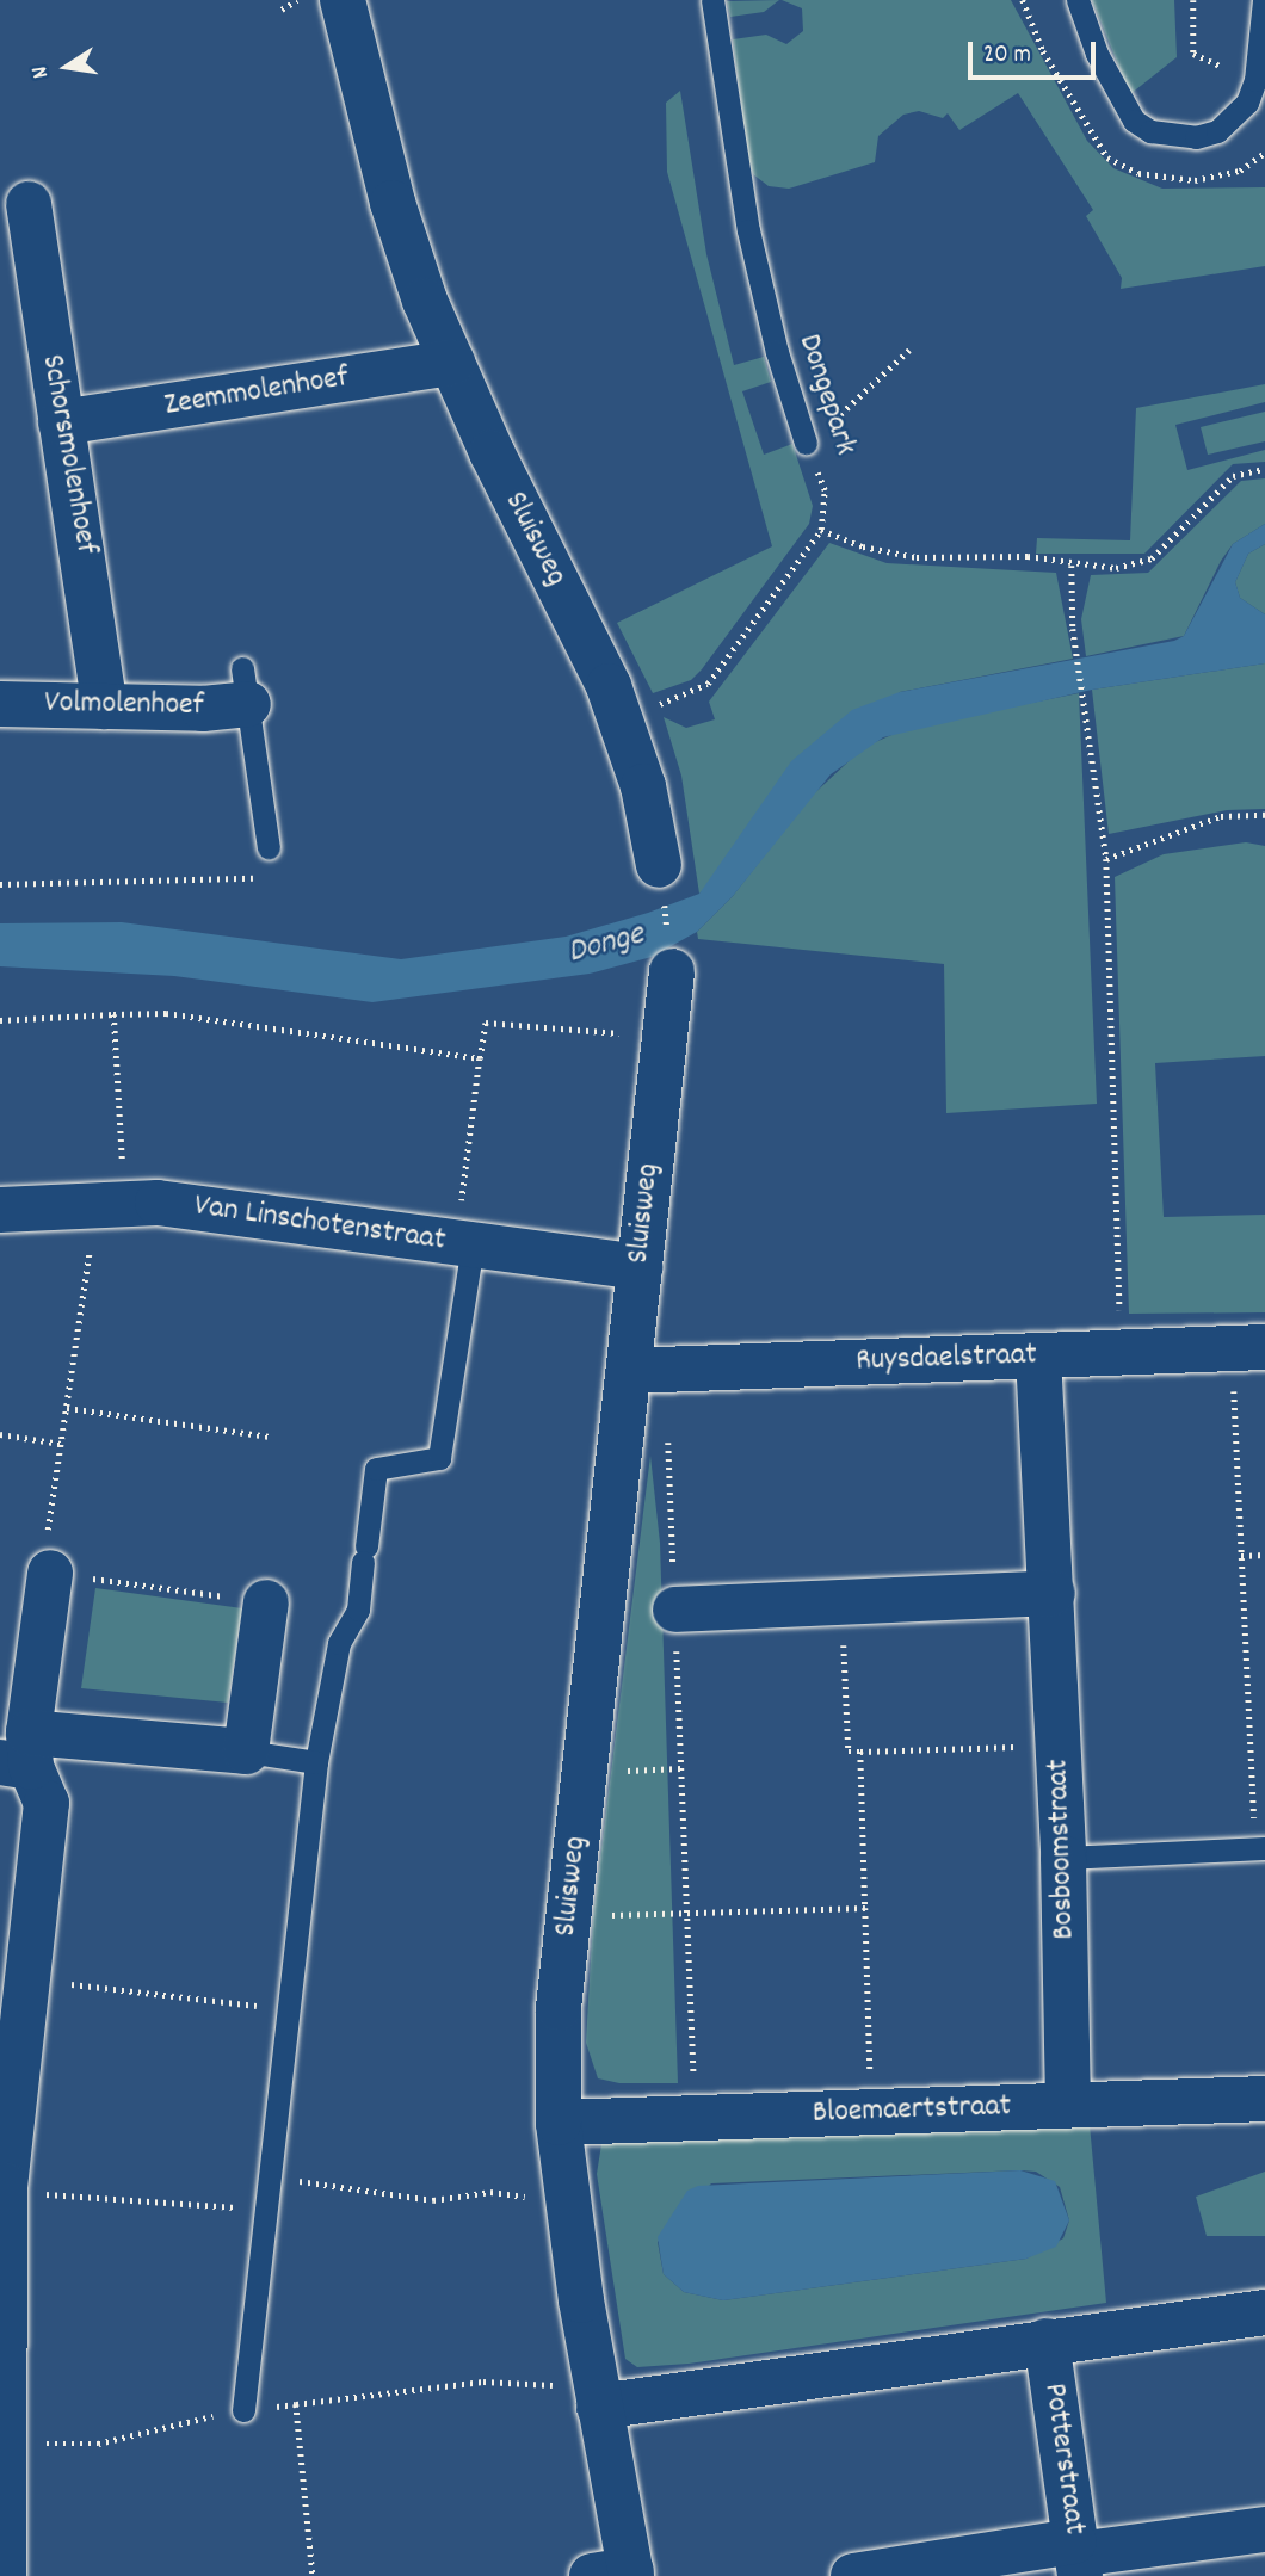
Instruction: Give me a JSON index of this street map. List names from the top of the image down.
{
  "streets": {
    "street": [
      "Zeemmolenhoef",
      "Schorsmolenhoef",
      "Sluisweg",
      "Volmolenhoef",
      "Van Linschotenstraat",
      "Ruysdaelstraat",
      "Bosboomstraat",
      "Bloemaertstraat",
      "Potterstraat"
    ],
    "lane": ["Dongepark"]
  },
  "crossings": [
    ["Zeemmolenhoef", "Schorsmolenhoef"],
    ["Zeemmolenhoef", "Sluisweg"],
    ["Schorsmolenhoef", "Volmolenhoef"],
    ["Sluisweg", "Van Linschotenstraat"],
    ["Sluisweg", "Ruysdaelstraat"],
    ["Sluisweg", "Bloemaertstraat"],
    ["Ruysdaelstraat", "Bosboomstraat"],
    ["Bosboomstraat", "Bloemaertstraat"]
  ],
  "water": ["Donge"],
  "scale_bar": "20 m",
  "north": "left"
}
